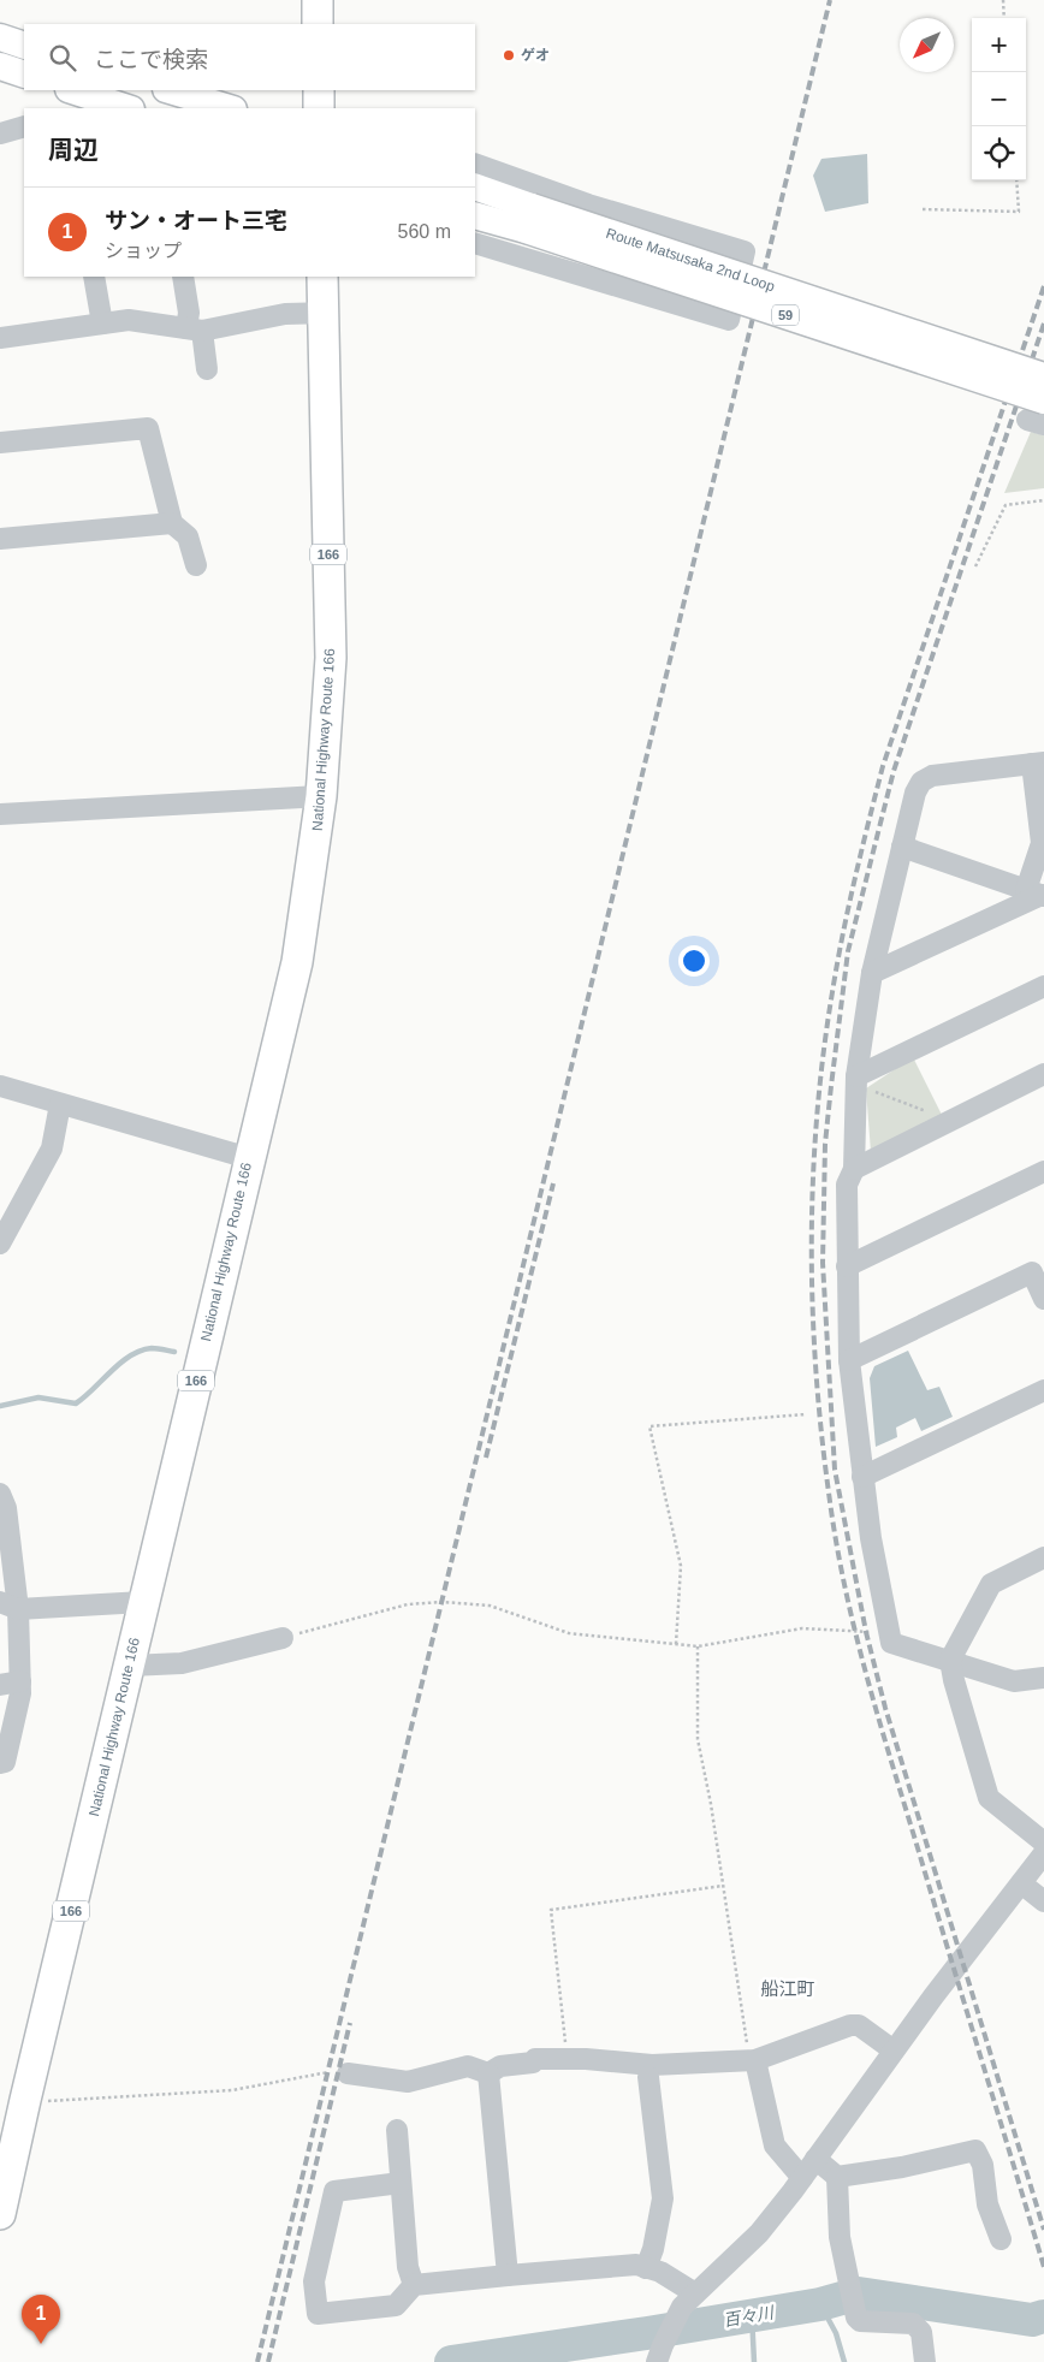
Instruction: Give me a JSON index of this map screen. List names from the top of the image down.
{
  "streets": {
    "highway": ["166", "National Highway Route 166"],
    "main road": ["Route Matsusaka 2nd Loop", "59"]
  },
  "districts": ["船江町"],
  "water": ["百々川"],
  "places": ["ゲオ"],
  "north": "bottom left",
  "page": {
    "map_buttons": ["+", "−"],
    "search": "ここで検索",
    "heading": "周辺",
    "list": [
      {
        "mark": "1",
        "name": "サン・オート三宅",
        "note": "ショップ",
        "value": "560 m"
      }
    ],
    "pins": "1"
  }
}
